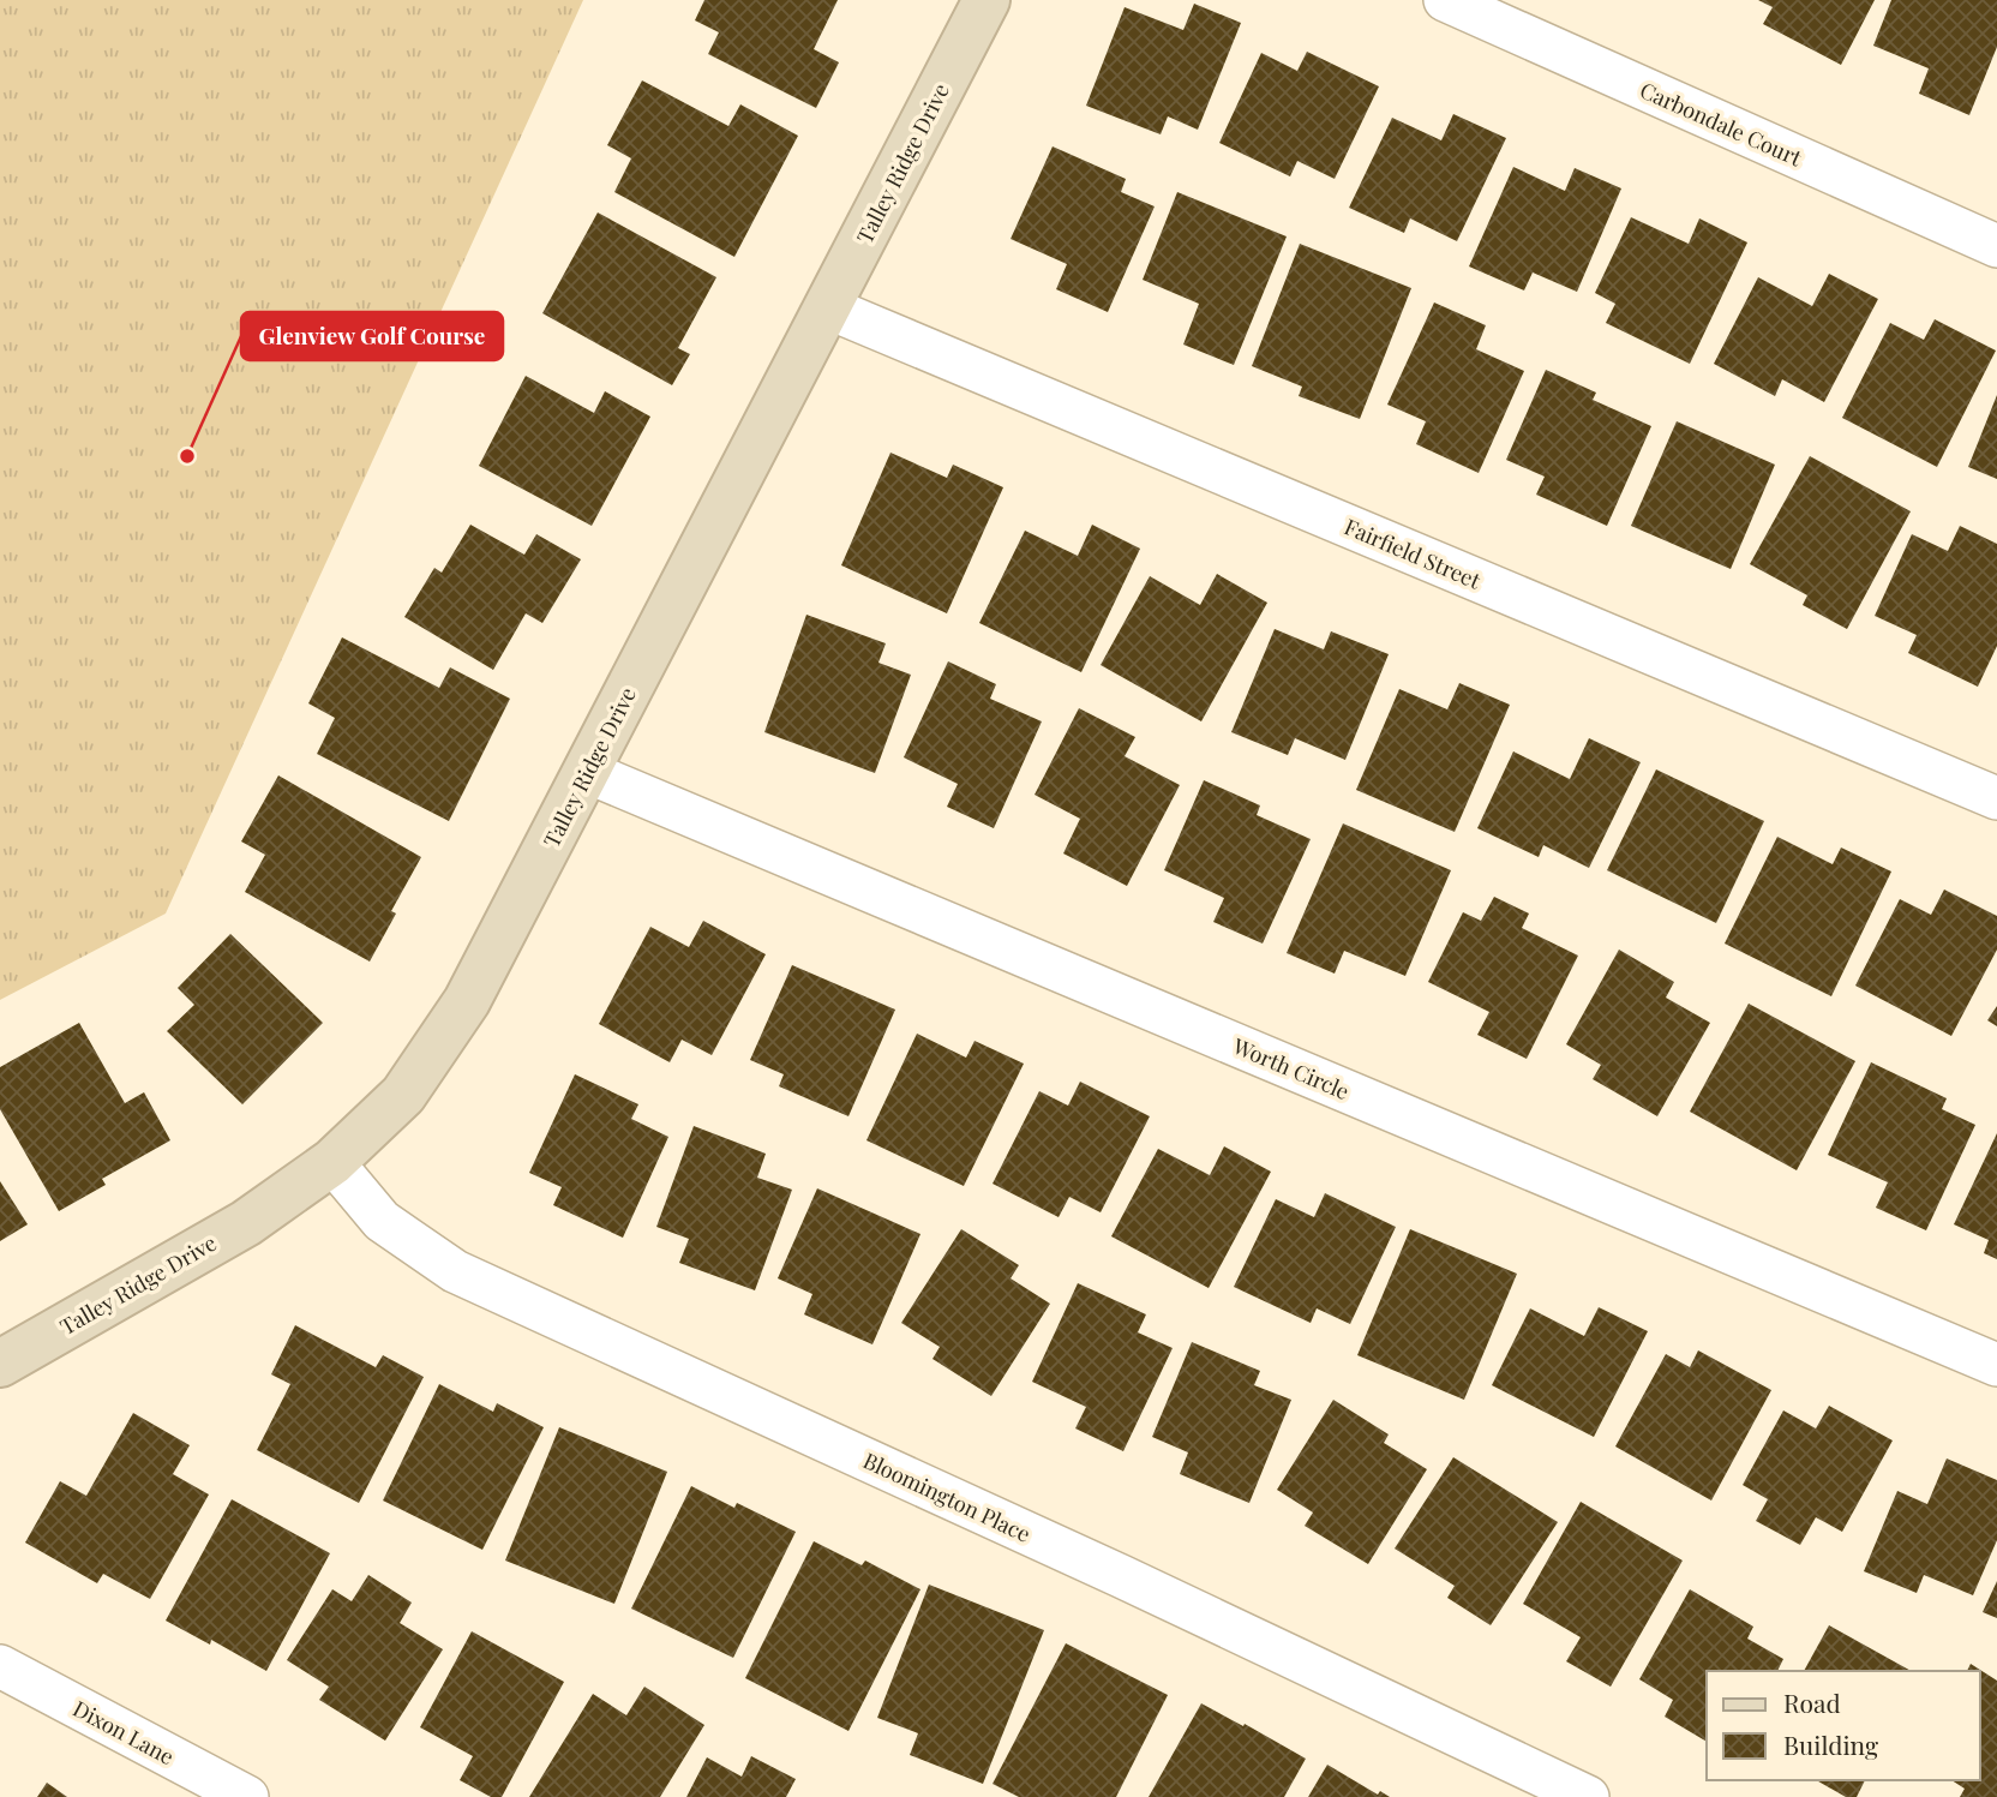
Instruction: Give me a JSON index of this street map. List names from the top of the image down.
{
  "streets": {
    "street": [
      "Carbondale Court",
      "Talley Ridge Drive",
      "Fairfield Street",
      "Worth Circle",
      "Bloomington Place",
      "Dixon Lane"
    ]
  },
  "crossings": [
    ["Talley Ridge Drive", "Fairfield Street"],
    ["Talley Ridge Drive", "Worth Circle"],
    ["Talley Ridge Drive", "Bloomington Place"]
  ],
  "places": ["Glenview Golf Course"],
  "legend": ["Road", "Building"]
}
